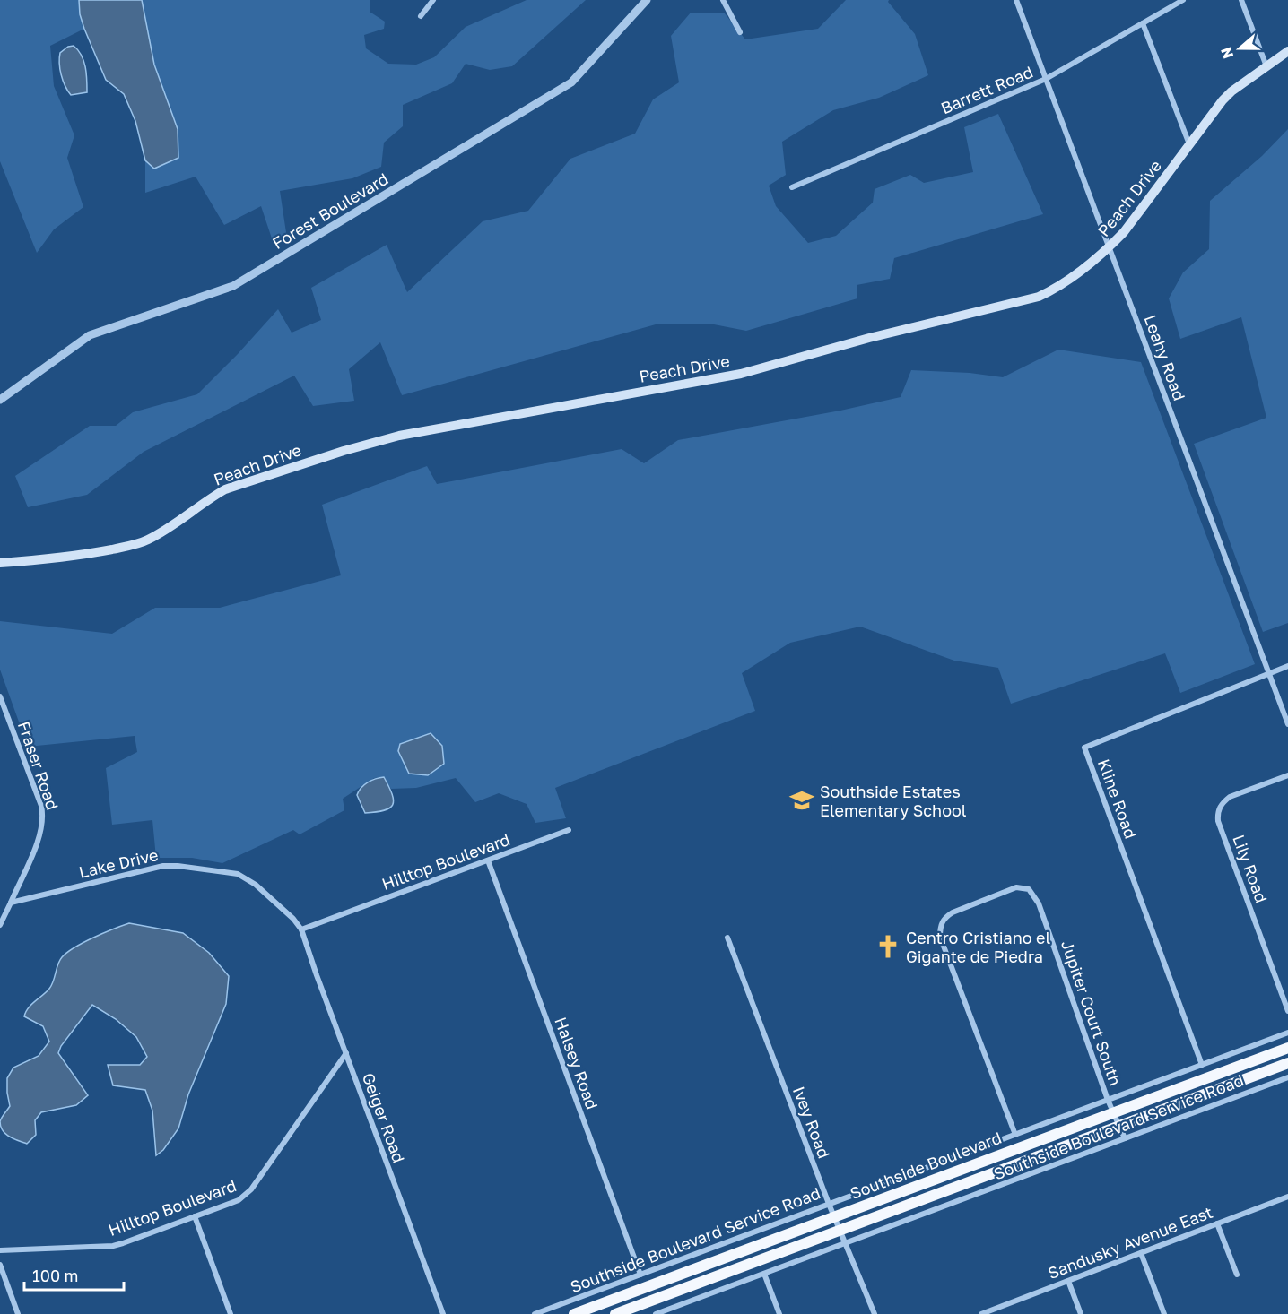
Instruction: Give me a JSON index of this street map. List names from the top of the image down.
{
  "streets": {
    "highway": ["Southside Boulevard"],
    "main road": ["Peach Drive"],
    "street": [
      "Barrett Road",
      "Forest Boulevard",
      "Leahy Road",
      "Fraser Road",
      "Kline Road",
      "Hilltop Boulevard",
      "Lake Drive",
      "Lily Road",
      "Jupiter Court South",
      "Halsey Road",
      "Geiger Road",
      "Ivey Road",
      "Southside Boulevard Service Road",
      "Sandusky Avenue East"
    ]
  },
  "crossings": [
    ["Barrett Road", "Leahy Road"],
    ["Peach Drive", "Leahy Road"],
    ["Leahy Road", "Kline Road"],
    ["Fraser Road", "Lake Drive"],
    ["Kline Road", "Southside Boulevard Service Road"],
    ["Hilltop Boulevard", "Lake Drive"],
    ["Hilltop Boulevard", "Halsey Road"],
    ["Hilltop Boulevard", "Geiger Road"],
    ["Lake Drive", "Geiger Road"],
    ["Jupiter Court South", "Southside Boulevard Service Road"],
    ["Jupiter Court South", "Southside Boulevard"],
    ["Halsey Road", "Southside Boulevard Service Road"],
    ["Ivey Road", "Southside Boulevard Service Road"],
    ["Ivey Road", "Southside Boulevard"]
  ],
  "places": {
    "school or university": ["Southside Estates Elementary School"],
    "church": ["Centro Cristiano el Gigante de Piedra"]
  },
  "scale_bar": "100 m",
  "north": "left"
}
